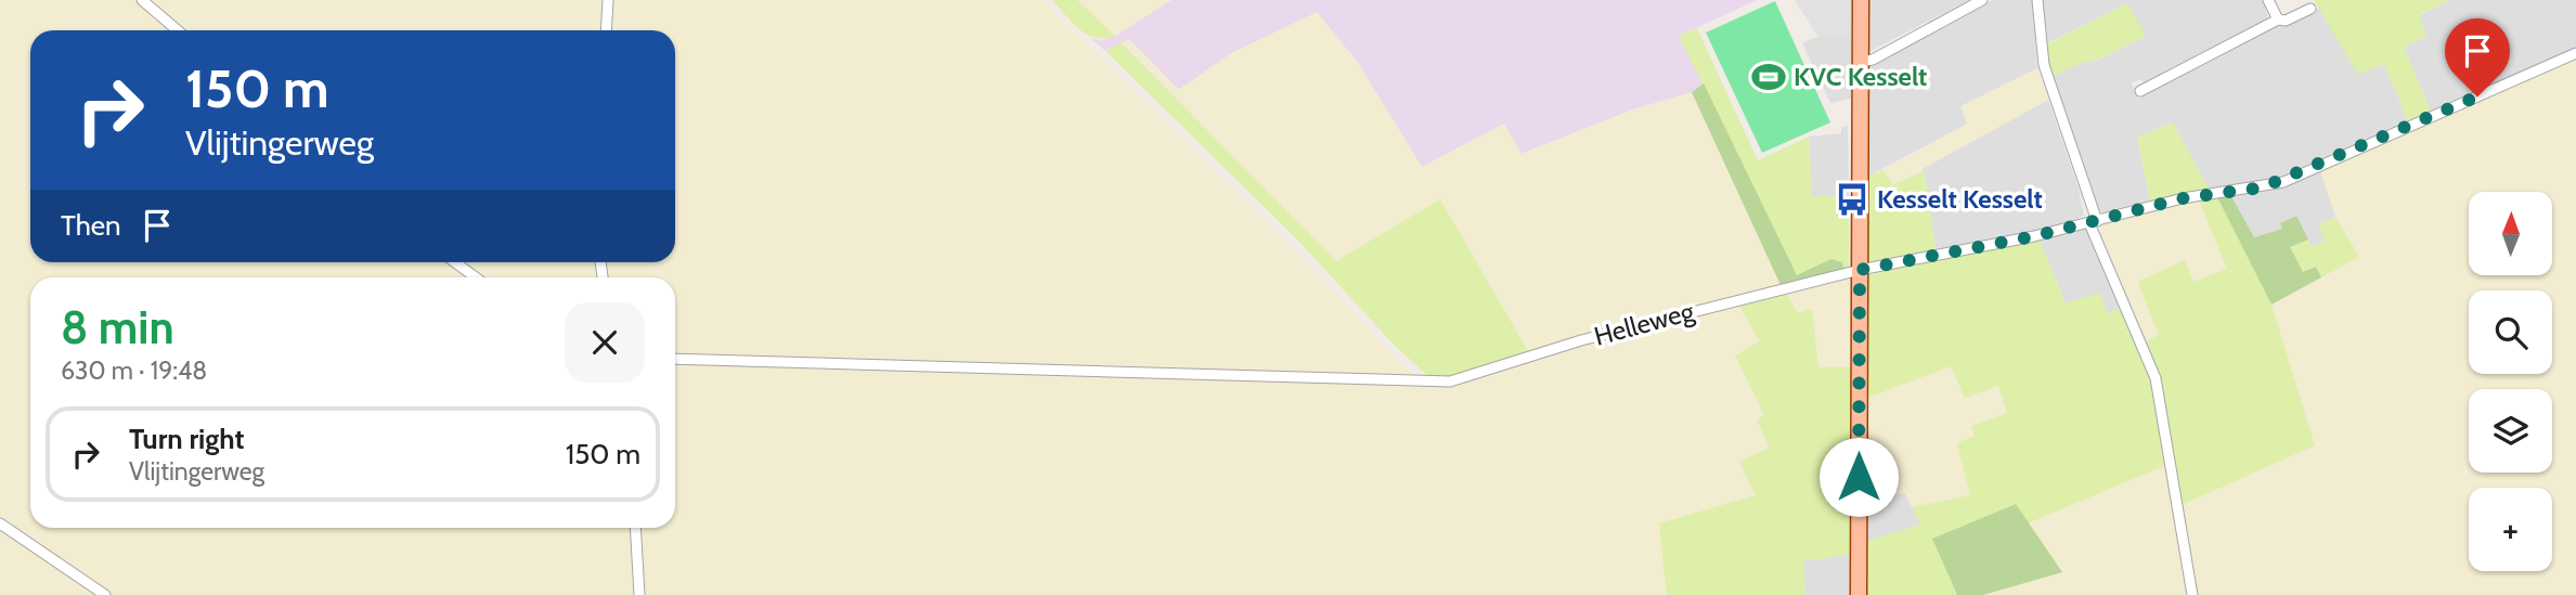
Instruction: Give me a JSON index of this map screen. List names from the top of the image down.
{
  "streets": {
    "street": ["Helleweg"]
  },
  "places": {
    "sports": ["KVC Kesselt"],
    "bus stop": ["Kesselt Kesselt"]
  },
  "north": "top",
  "page": {
    "turn": ["150 m", "Vlijtingerweg"],
    "then": "Then",
    "map_buttons": "+",
    "heading": ["8 min", "630 m · 19:48"],
    "list": [
      {
        "name": "Turn right",
        "note": "Vlijtingerweg",
        "value": "150 m"
      }
    ]
  }
}
